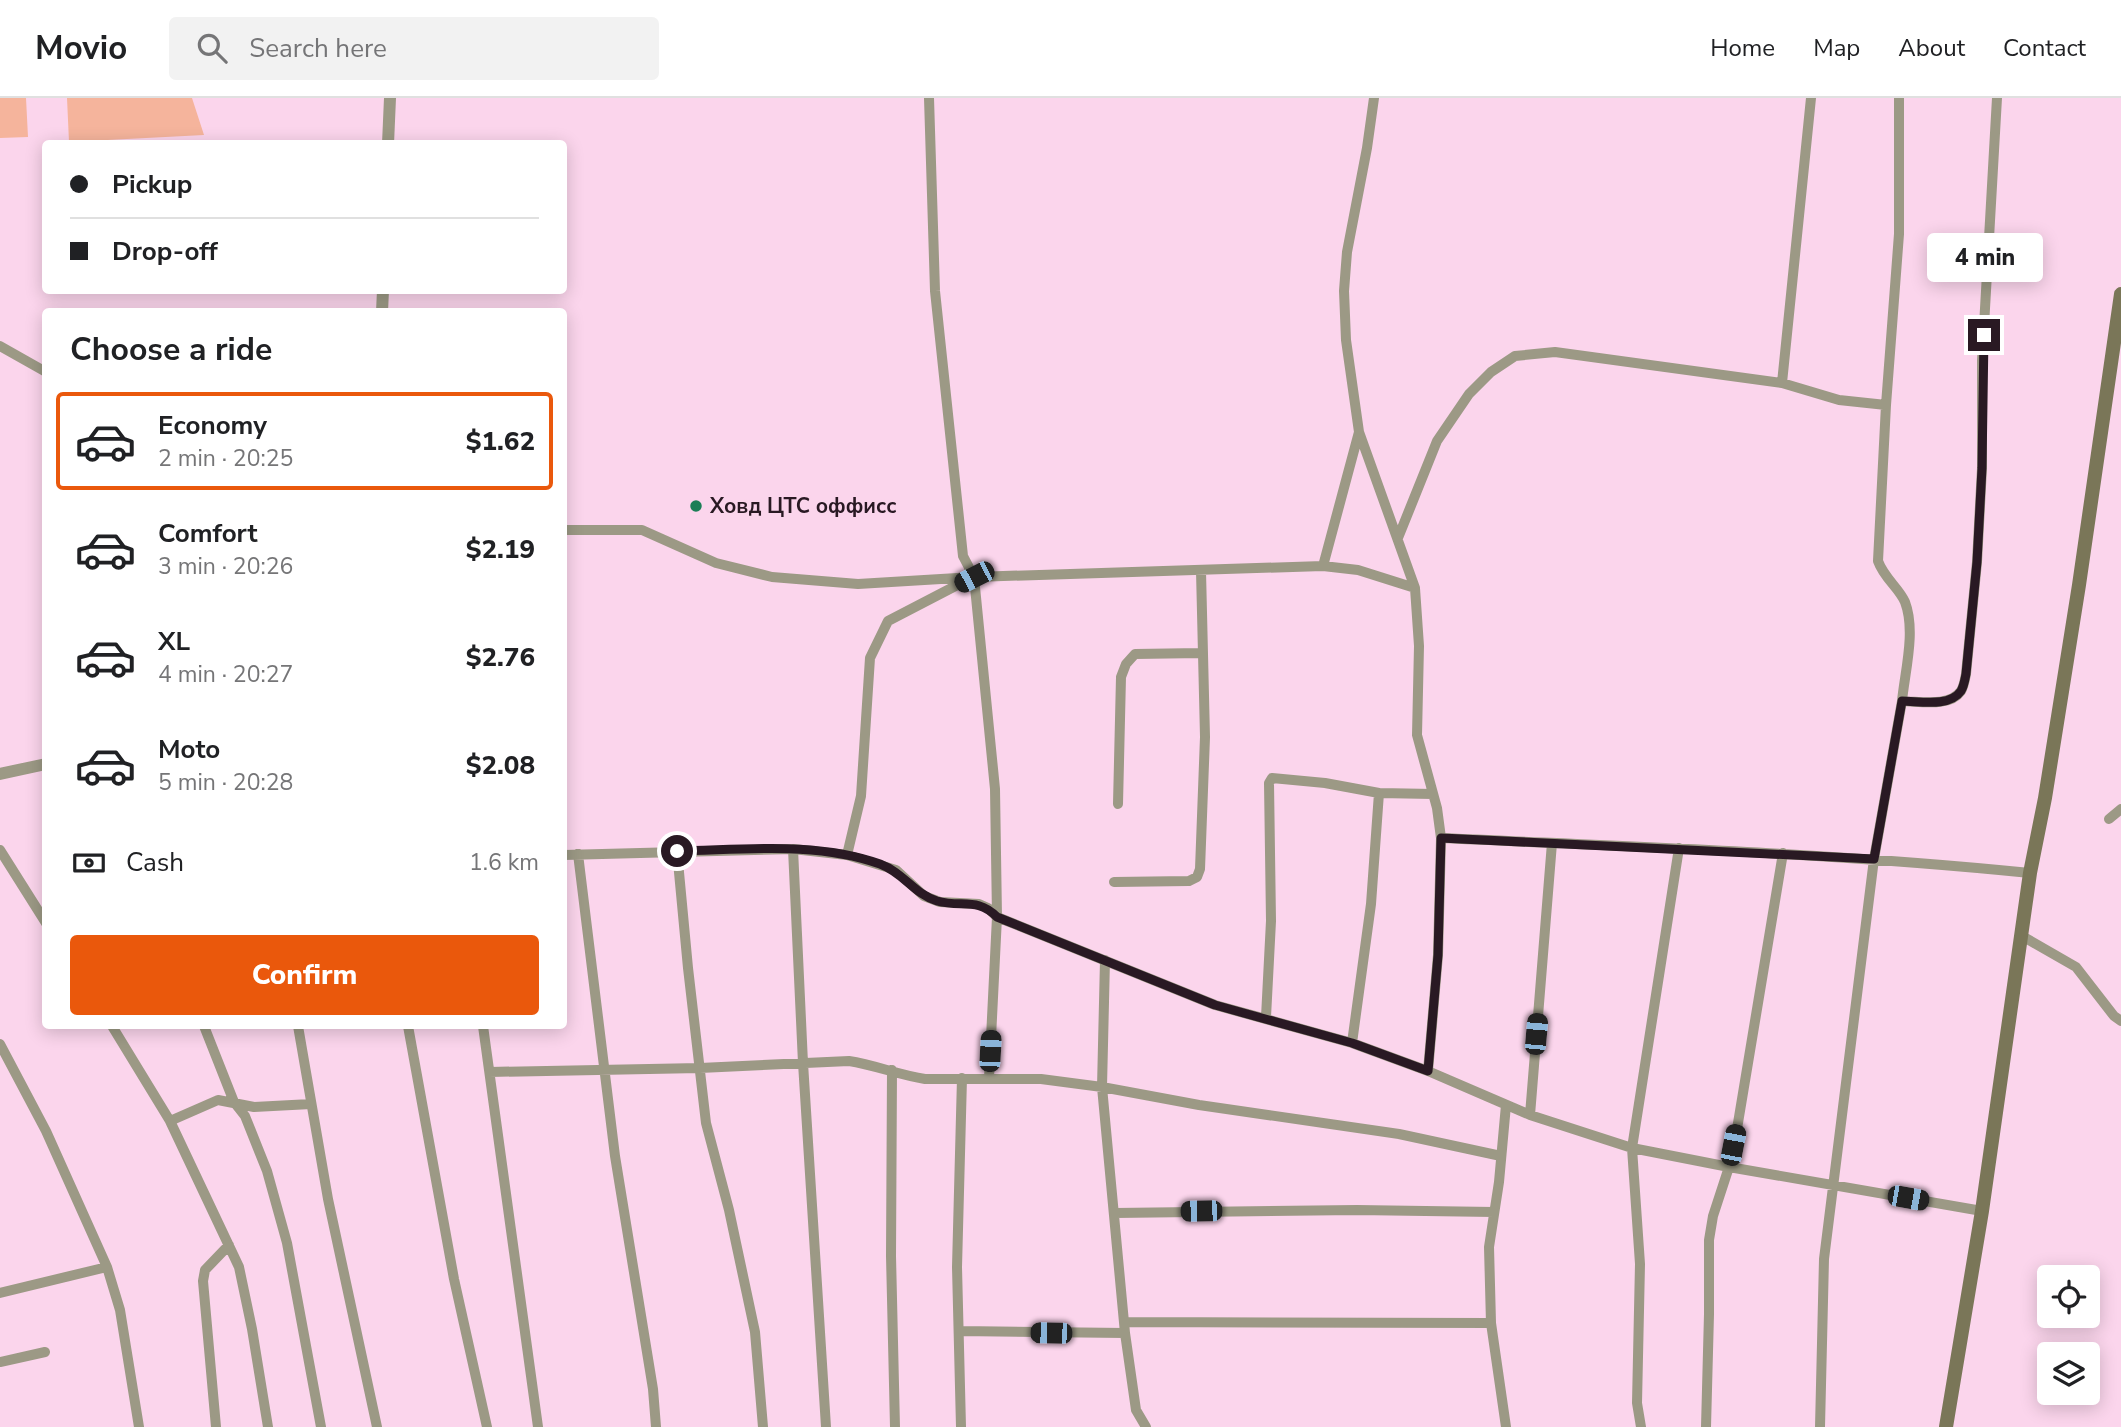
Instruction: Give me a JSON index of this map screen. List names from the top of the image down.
{
  "places": ["Ховд ЦТС оффисс"],
  "page": {
    "header": "Movio",
    "search": "Search here",
    "nav": [
      "Home",
      "Map",
      "About",
      "Contact"
    ],
    "banner": ["Pickup", "Drop-off"],
    "bubble": "4 min",
    "heading": "Choose a ride",
    "list": [
      {
        "name": "Economy",
        "note": "2 min · 20:25",
        "value": "$1.62"
      },
      {
        "name": "Comfort",
        "note": "3 min · 20:26",
        "value": "$2.19"
      },
      {
        "name": "XL",
        "note": "4 min · 20:27",
        "value": "$2.76"
      },
      {
        "name": "Moto",
        "note": "5 min · 20:28",
        "value": "$2.08"
      }
    ],
    "pay": ["Cash", "1.6 km"],
    "buttons": "Confirm"
  }
}
